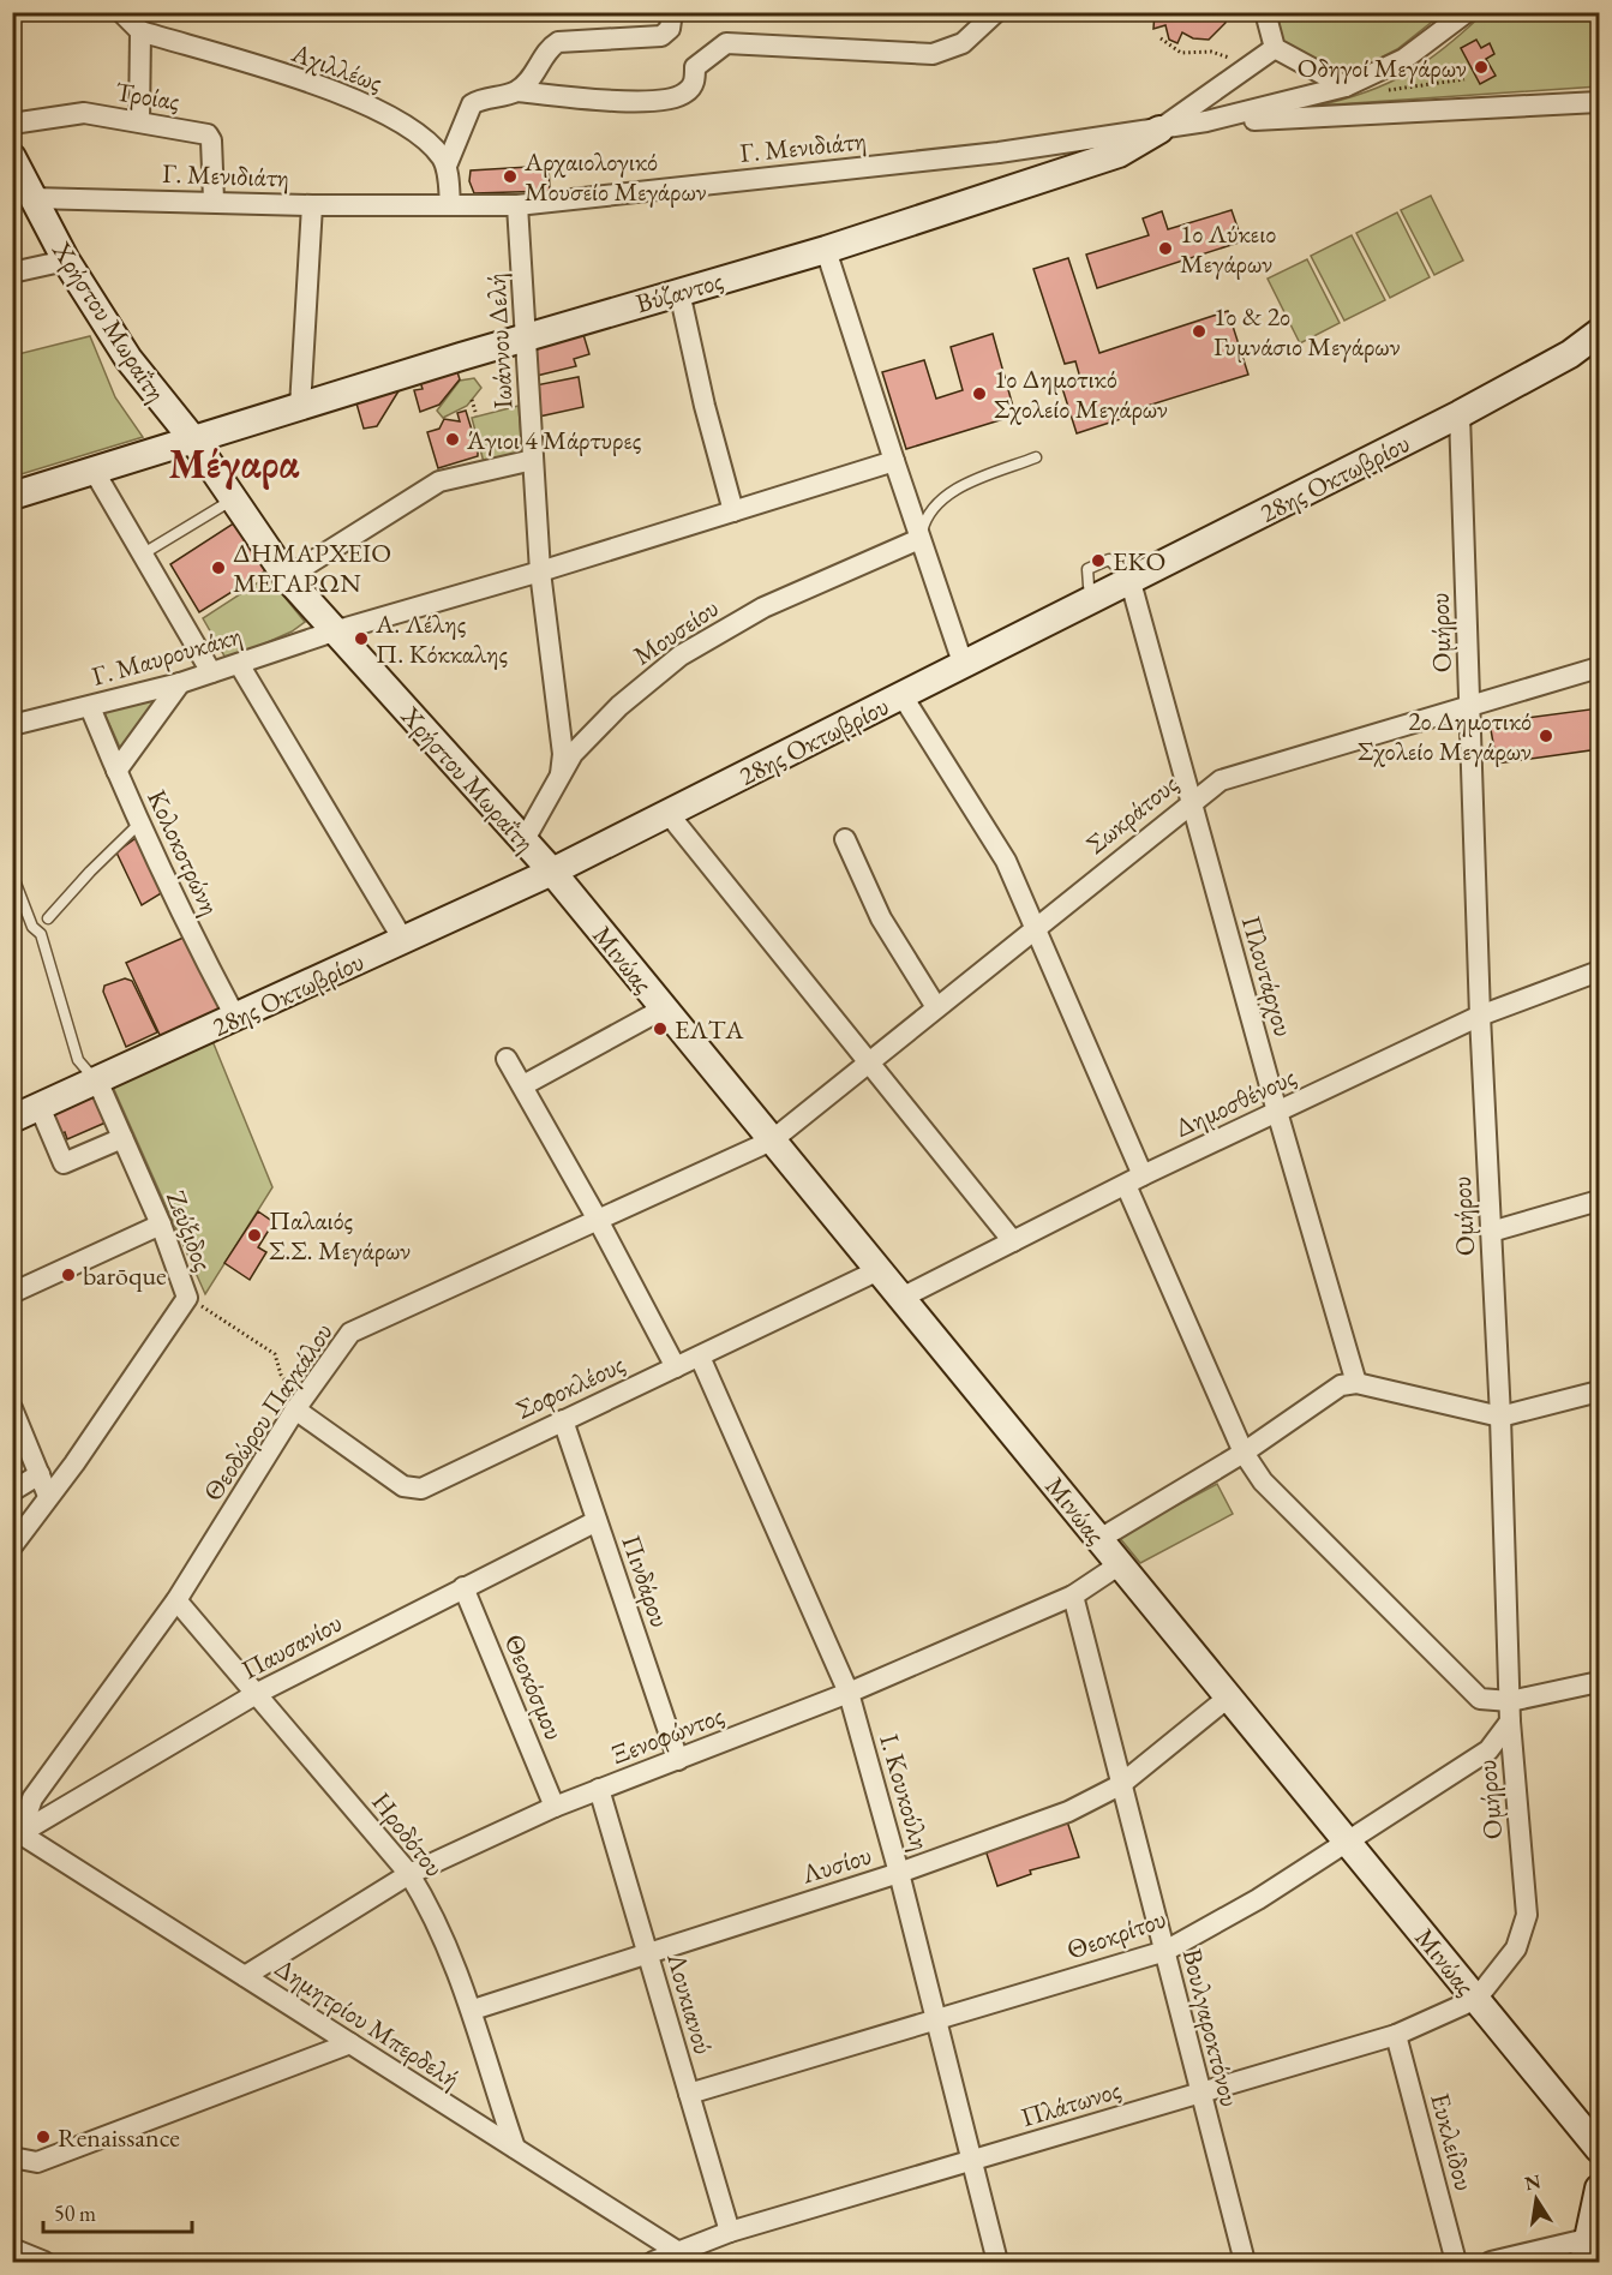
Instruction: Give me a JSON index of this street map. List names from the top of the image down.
{
  "streets": {
    "street": [
      "Αχιλλέως",
      "Τροίας",
      "Γ. Μενιδιάτη",
      "Βύζαντος",
      "Χρήστου Μωραΐτη",
      "Ιωάννου Δελή",
      "28ης Οκτωβρίου",
      "Μουσείου",
      "Ομήρου",
      "Γ. Μαυρουκάκη",
      "Σωκράτους",
      "Κολοκοτρώνη",
      "Μινώας",
      "Πλουτάρχου",
      "Δημοσθένους",
      "Ζεύξιδος",
      "Σοφοκλέους",
      "Θεοδώρου Παγκάλου",
      "Πινδάρου",
      "Παυσανίου",
      "Θεοκόσμου",
      "Ξενοφώντος",
      "Ι. Κουκούλη",
      "Ηροδότου",
      "Λυσίου",
      "Θεοκρίτου",
      "Λουκιανού",
      "Δημητρίου Μπερδελή",
      "Βουλγαροκτόνου",
      "Πλάτωνος",
      "Ευκλείδου"
    ]
  },
  "crossings": [
    ["Τροίας", "Γ. Μενιδιάτη"],
    ["Γ. Μενιδιάτη", "Βύζαντος"],
    ["Γ. Μενιδιάτη", "Χρήστου Μωραΐτη"],
    ["Γ. Μενιδιάτη", "Ιωάννου Δελή"],
    ["Βύζαντος", "Χρήστου Μωραΐτη"],
    ["Βύζαντος", "Ιωάννου Δελή"],
    ["Χρήστου Μωραΐτη", "28ης Οκτωβρίου"],
    ["Χρήστου Μωραΐτη", "Μουσείου"],
    ["Χρήστου Μωραΐτη", "Γ. Μαυρουκάκη"],
    ["Χρήστου Μωραΐτη", "Μινώας"],
    ["Ιωάννου Δελή", "Μουσείου"],
    ["Ιωάννου Δελή", "Γ. Μαυρουκάκη"],
    ["28ης Οκτωβρίου", "Ομήρου"],
    ["28ης Οκτωβρίου", "Κολοκοτρώνη"],
    ["28ης Οκτωβρίου", "Μινώας"],
    ["28ης Οκτωβρίου", "Πλουτάρχου"],
    ["28ης Οκτωβρίου", "Ζεύξιδος"],
    ["Ομήρου", "Σωκράτους"],
    ["Ομήρου", "Μινώας"],
    ["Ομήρου", "Δημοσθένους"],
    ["Ομήρου", "Θεοκρίτου"],
    ["Ομήρου", "Πλάτωνος"],
    ["Γ. Μαυρουκάκη", "Κολοκοτρώνη"],
    ["Σωκράτους", "Μινώας"],
    ["Σωκράτους", "Πλουτάρχου"],
    ["Σωκράτους", "Θεοδώρου Παγκάλου"],
    ["Μινώας", "Δημοσθένους"],
    ["Μινώας", "Σοφοκλέους"],
    ["Μινώας", "Θεοδώρου Παγκάλου"],
    ["Μινώας", "Ξενοφώντος"],
    ["Μινώας", "Λυσίου"],
    ["Μινώας", "Θεοκρίτου"],
    ["Μινώας", "Πλάτωνος"],
    ["Πλουτάρχου", "Δημοσθένους"],
    ["Σοφοκλέους", "Θεοδώρου Παγκάλου"],
    ["Σοφοκλέους", "Πινδάρου"],
    ["Σοφοκλέους", "Ι. Κουκούλη"],
    ["Θεοδώρου Παγκάλου", "Παυσανίου"],
    ["Θεοδώρου Παγκάλου", "Ηροδότου"],
    ["Θεοδώρου Παγκάλου", "Δημητρίου Μπερδελή"],
    ["Πινδάρου", "Παυσανίου"],
    ["Πινδάρου", "Ξενοφώντος"],
    ["Παυσανίου", "Θεοκόσμου"],
    ["Παυσανίου", "Ηροδότου"],
    ["Παυσανίου", "Δημητρίου Μπερδελή"],
    ["Θεοκόσμου", "Ξενοφώντος"],
    ["Ξενοφώντος", "Ι. Κουκούλη"],
    ["Ξενοφώντος", "Ηροδότου"],
    ["Ξενοφώντος", "Λουκιανού"],
    ["Ξενοφώντος", "Δημητρίου Μπερδελή"],
    ["Ξενοφώντος", "Βουλγαροκτόνου"],
    ["Ι. Κουκούλη", "Λυσίου"],
    ["Ι. Κουκούλη", "Θεοκρίτου"],
    ["Ι. Κουκούλη", "Πλάτωνος"],
    ["Ηροδότου", "Λυσίου"],
    ["Ηροδότου", "Δημητρίου Μπερδελή"],
    ["Λυσίου", "Λουκιανού"],
    ["Λυσίου", "Βουλγαροκτόνου"],
    ["Θεοκρίτου", "Λουκιανού"],
    ["Θεοκρίτου", "Βουλγαροκτόνου"],
    ["Λουκιανού", "Πλάτωνος"],
    ["Δημητρίου Μπερδελή", "Πλάτωνος"],
    ["Βουλγαροκτόνου", "Πλάτωνος"],
    ["Πλάτωνος", "Ευκλείδου"]
  ],
  "districts": ["Μέγαρα"],
  "places": [
    "Οδηγοί Μεγάρων",
    "Αρχαιολογικό Μουσείο Μεγάρων",
    "1ο Λύκειο Μεγάρων",
    "1ο & 2ο Γυμνάσιο Μεγάρων",
    "1ο Δημοτικό Σχολείο Μεγάρων",
    "Άγιοι 4 Μάρτυρες",
    "EKO",
    "ΔΗΜΑΡΧΕΙΟ ΜΕΓΑΡΩΝ",
    "Α. Λέλης Π. Κόκκαλης",
    "2ο Δημοτικό Σχολείο Μεγάρων",
    "ΕΛΤΑ",
    "Παλαιός Σ.Σ. Μεγάρων",
    "barōque",
    "Renaissance"
  ],
  "scale_bar": "50 m",
  "north": "top"
}
